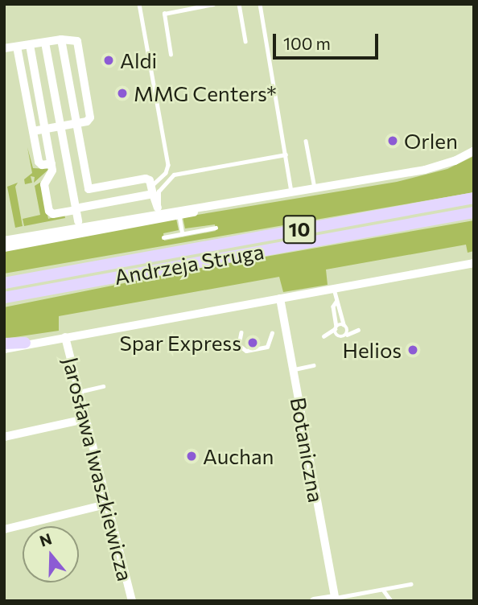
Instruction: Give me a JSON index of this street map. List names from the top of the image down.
{
  "streets": {
    "main road": ["10", "Andrzeja Struga"],
    "street": ["Botaniczna", "Jarosława Iwaszkiewicza"]
  },
  "places": [
    "Aldi",
    "MMG Centers*",
    "Orlen",
    "Spar Express",
    "Helios",
    "Auchan"
  ],
  "scale_bar": "100 m",
  "north": "top"
}
